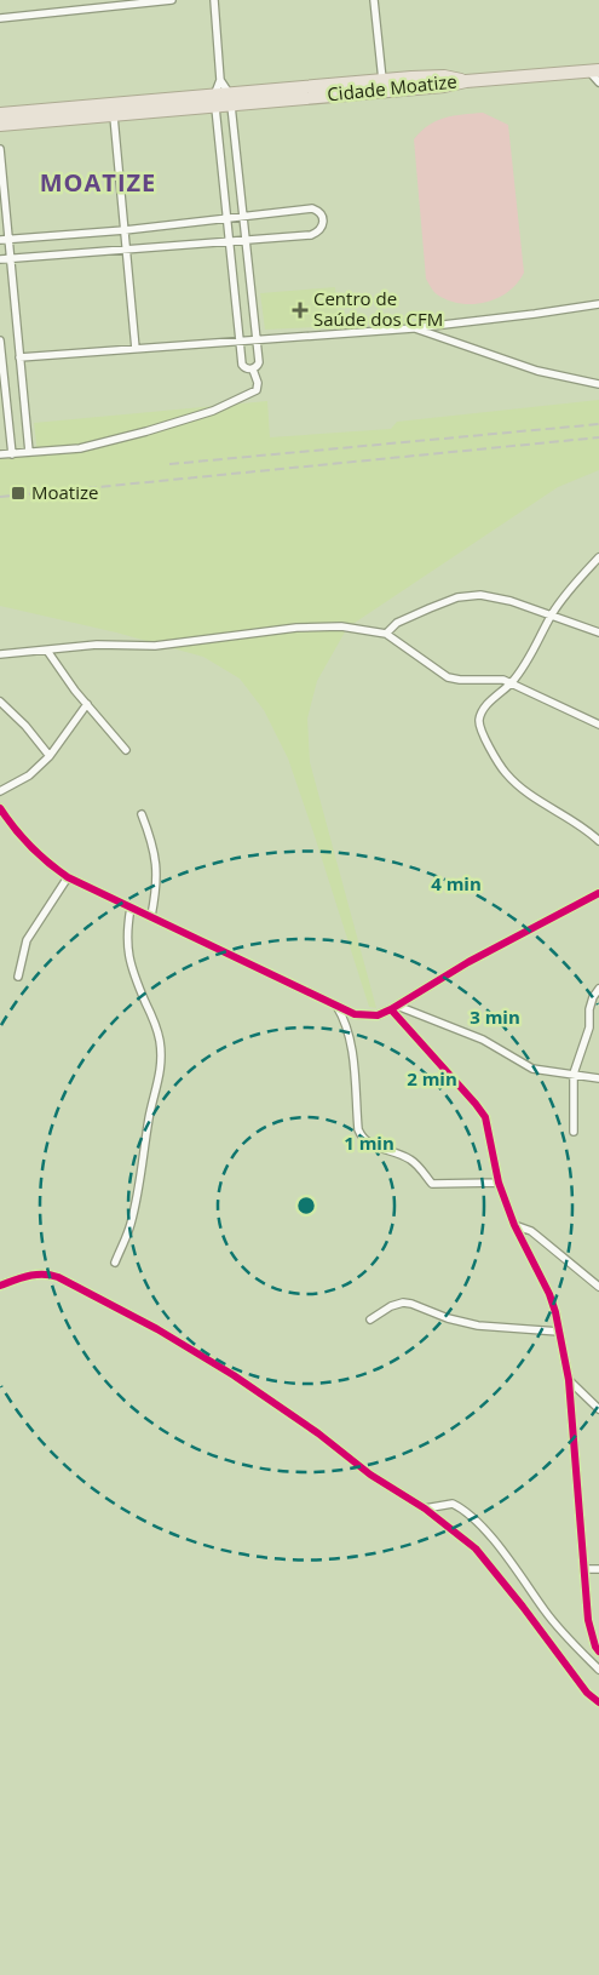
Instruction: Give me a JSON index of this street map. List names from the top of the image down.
{
  "streets": {
    "highway": ["Cidade Moatize"]
  },
  "districts": ["MOATIZE"],
  "places": {
    "health": ["Centro de Saúde dos CFM"],
    "transit": ["Moatize"]
  },
  "rings": [
    "4 min",
    "3 min",
    "2 min",
    "1 min"
  ]
}
